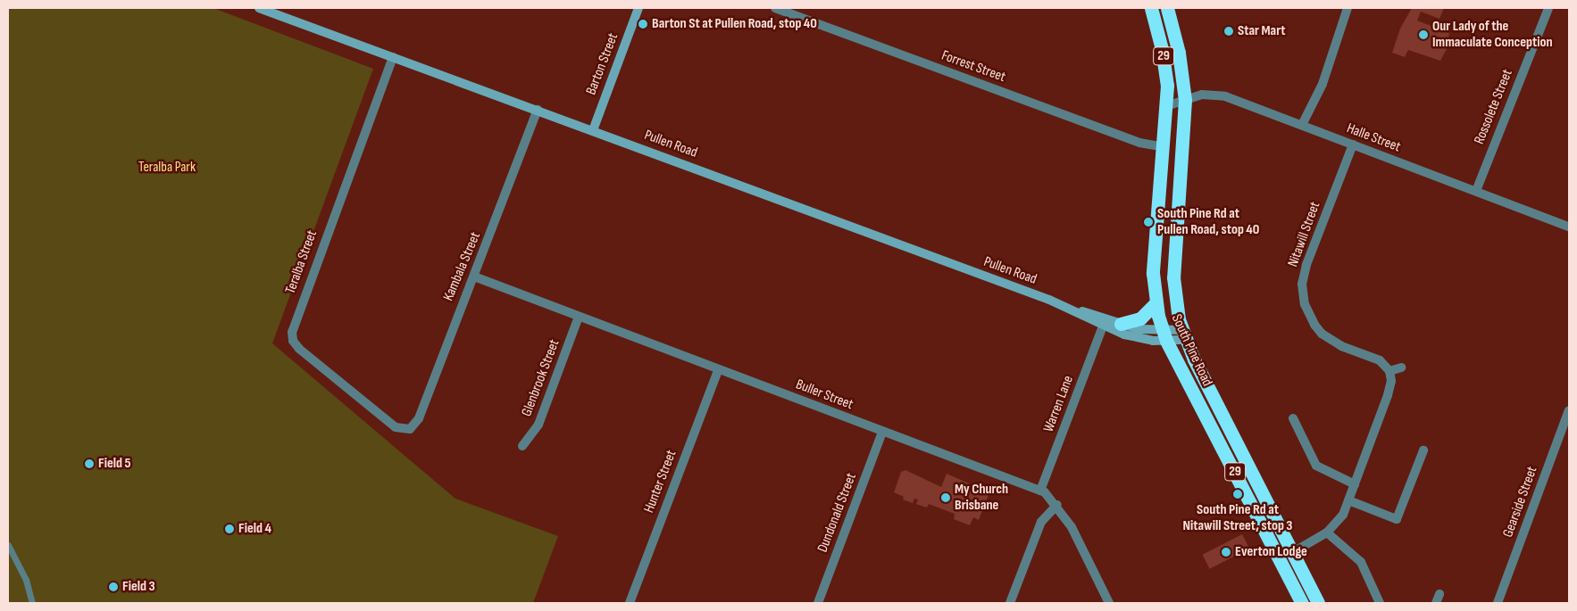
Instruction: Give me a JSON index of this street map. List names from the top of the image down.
{
  "streets": {
    "highway": ["29", "South Pine Road"],
    "street": [
      "Barton Street",
      "Forrest Street",
      "Rossolete Street",
      "Halle Street",
      "Pullen Road",
      "Nitawill Street",
      "Teralba Street",
      "Kambala Street",
      "Glenbrook Street",
      "Buller Street",
      "Warren Lane",
      "Hunter Street",
      "Gearside Street",
      "Dundonald Street"
    ]
  },
  "crossings": [
    ["Barton Street", "Pullen Road"],
    ["Forrest Street", "South Pine Road"],
    ["Rossolete Street", "Halle Street"],
    ["Halle Street", "Nitawill Street"],
    ["Halle Street", "South Pine Road"],
    ["Pullen Road", "Teralba Street"],
    ["Pullen Road", "Kambala Street"],
    ["Pullen Road", "South Pine Road"],
    ["Pullen Road", "Warren Lane"],
    ["Teralba Street", "Kambala Street"],
    ["Kambala Street", "Buller Street"],
    ["Glenbrook Street", "Buller Street"],
    ["Buller Street", "Warren Lane"],
    ["Buller Street", "Hunter Street"],
    ["Buller Street", "Dundonald Street"]
  ],
  "parks": ["Teralba Park"],
  "places": [
    "Barton St at Pullen Road, stop 40",
    "Star Mart",
    "Our Lady of the Immaculate Conception",
    "South Pine Rd at Pullen Road, stop 40",
    "Field 5",
    "South Pine Rd at Nitawill Street, stop 3",
    "My Church Brisbane",
    "Field 4",
    "Everton Lodge",
    "Field 3"
  ]
}
